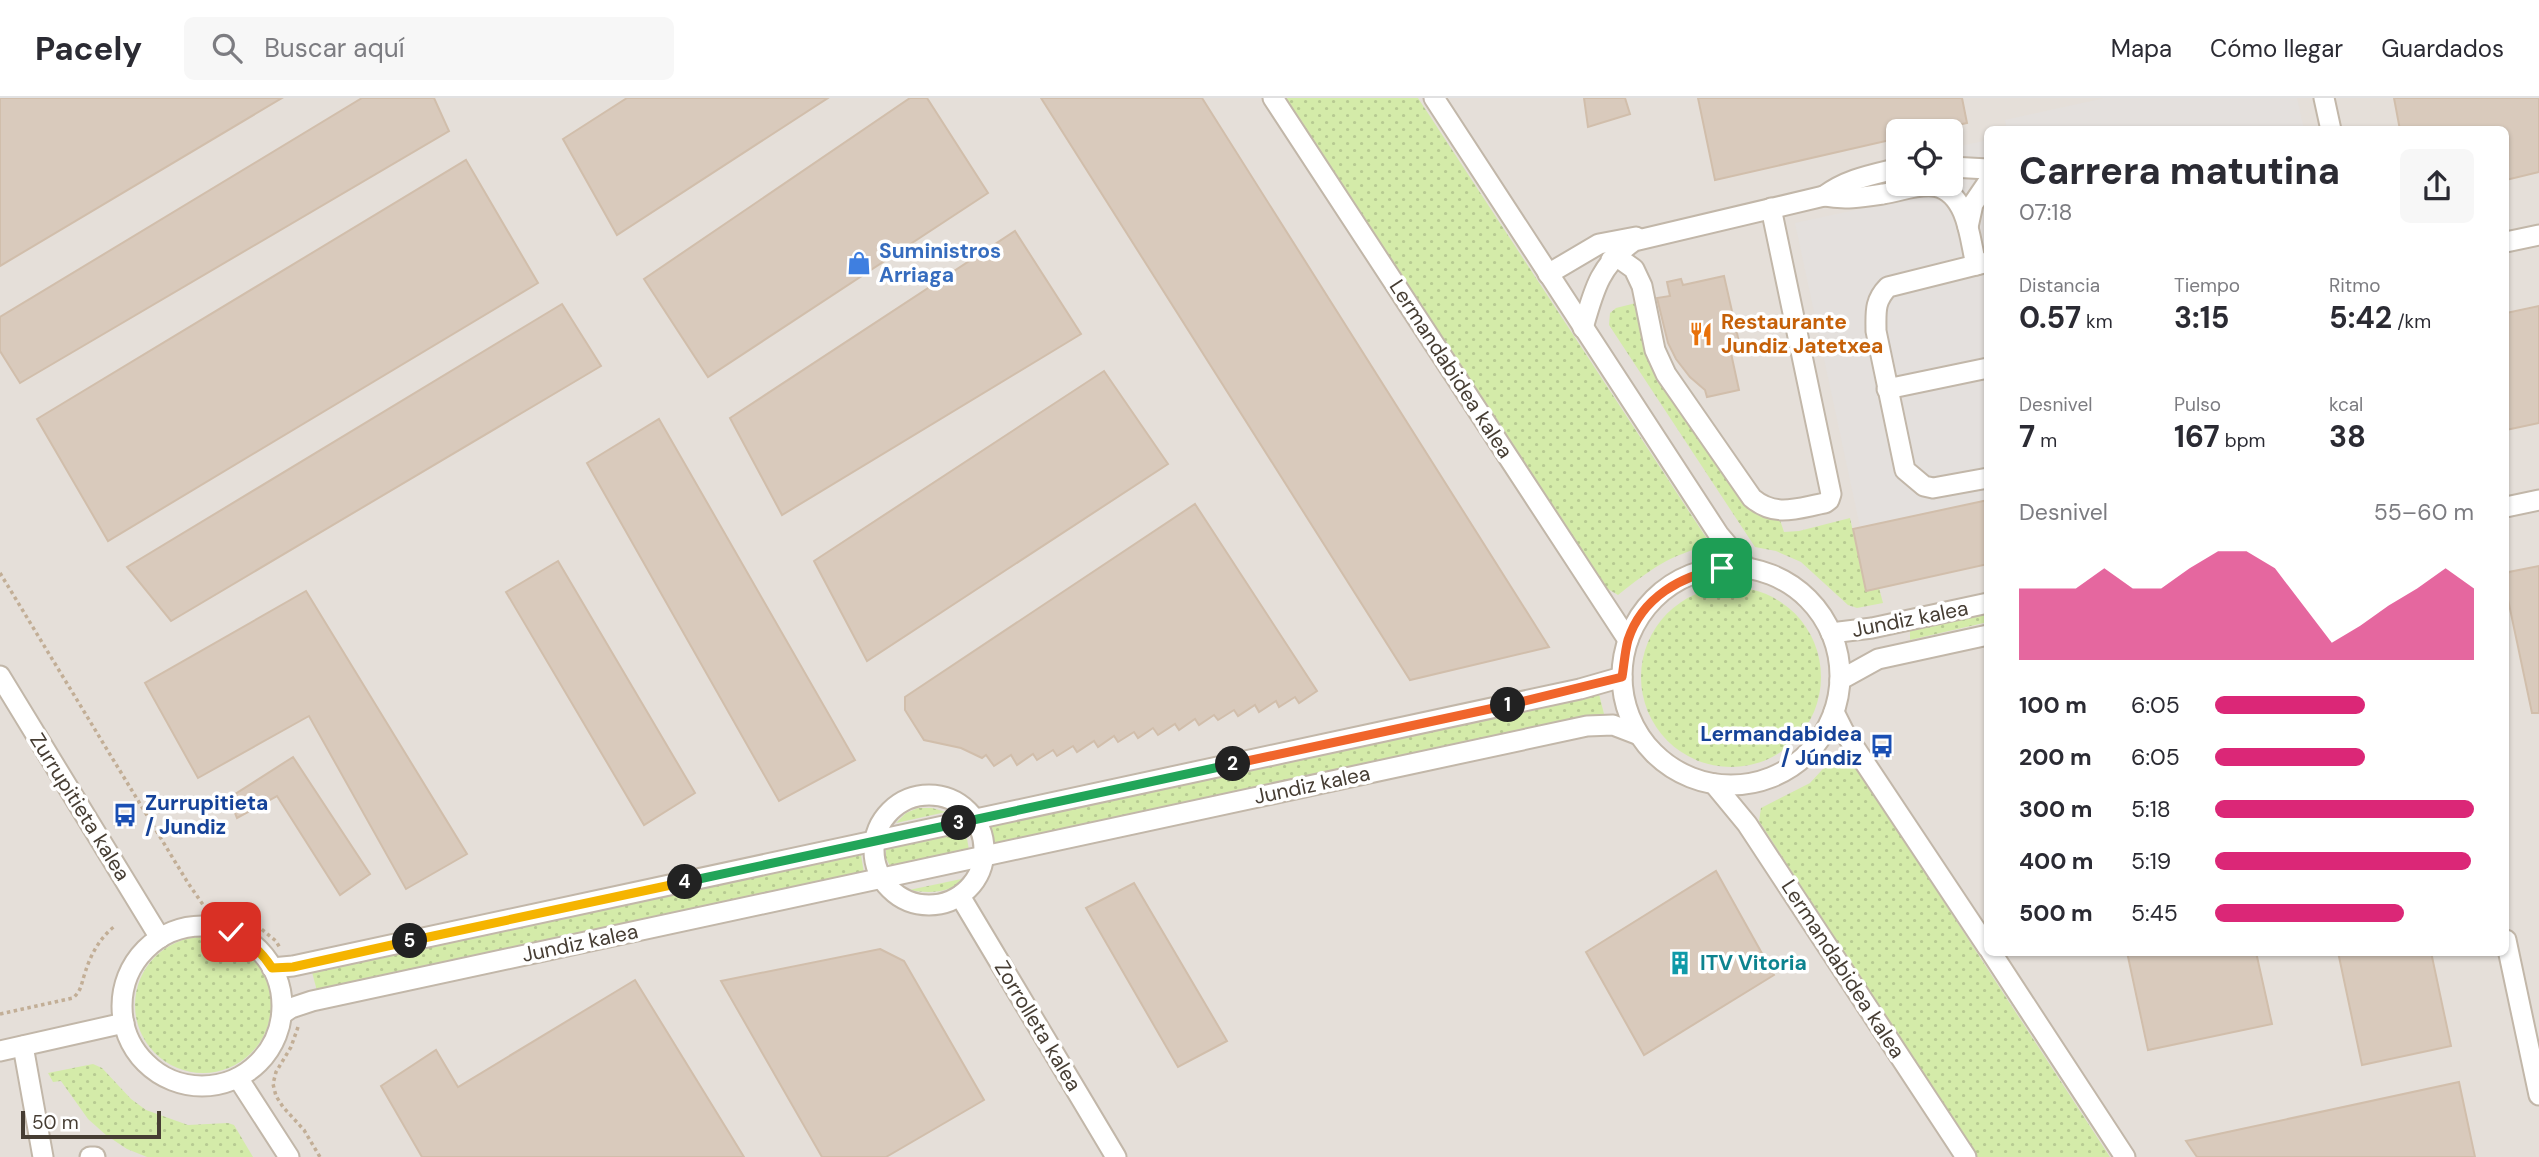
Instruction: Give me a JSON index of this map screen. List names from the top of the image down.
{
  "streets": {
    "street": [
      "Lermandabidea kalea",
      "Jundiz kalea",
      "Zurrupitieta kalea",
      "Zorrolleta kalea"
    ]
  },
  "crossings": [
    ["Lermandabidea kalea", "Jundiz kalea"],
    ["Jundiz kalea", "Zurrupitieta kalea"]
  ],
  "places": {
    "shop": ["Suministros Arriaga"],
    "restaurant": ["Restaurante Jundiz Jatetxea"],
    "bus stop": ["Lermandabidea / Júndiz", "Zurrupitieta / Jundiz"],
    "building": ["ITV Vitoria"]
  },
  "scale_bar": "50 m",
  "page": {
    "header": "Pacely",
    "search": "Buscar aquí",
    "nav": ["Mapa", "Cómo llegar", "Guardados"],
    "heading": ["Carrera matutina", "07:18"],
    "stats": [
      ["Distancia", "0.57 km"],
      ["Tiempo", "3:15"],
      ["Ritmo", "5:42 /km"],
      ["Desnivel", "7 m"],
      ["Pulso", "167 bpm"],
      ["kcal", "38"]
    ],
    "chart": ["Desnivel", "55–60 m"],
    "list": [
      {
        "name": "100 m",
        "note": "6:05"
      },
      {
        "name": "200 m",
        "note": "6:05"
      },
      {
        "name": "300 m",
        "note": "5:18"
      },
      {
        "name": "400 m",
        "note": "5:19"
      },
      {
        "name": "500 m",
        "note": "5:45"
      }
    ],
    "pins": [
      "1",
      "2",
      "3",
      "4",
      "5"
    ],
    "scale": "50 m"
  }
}
